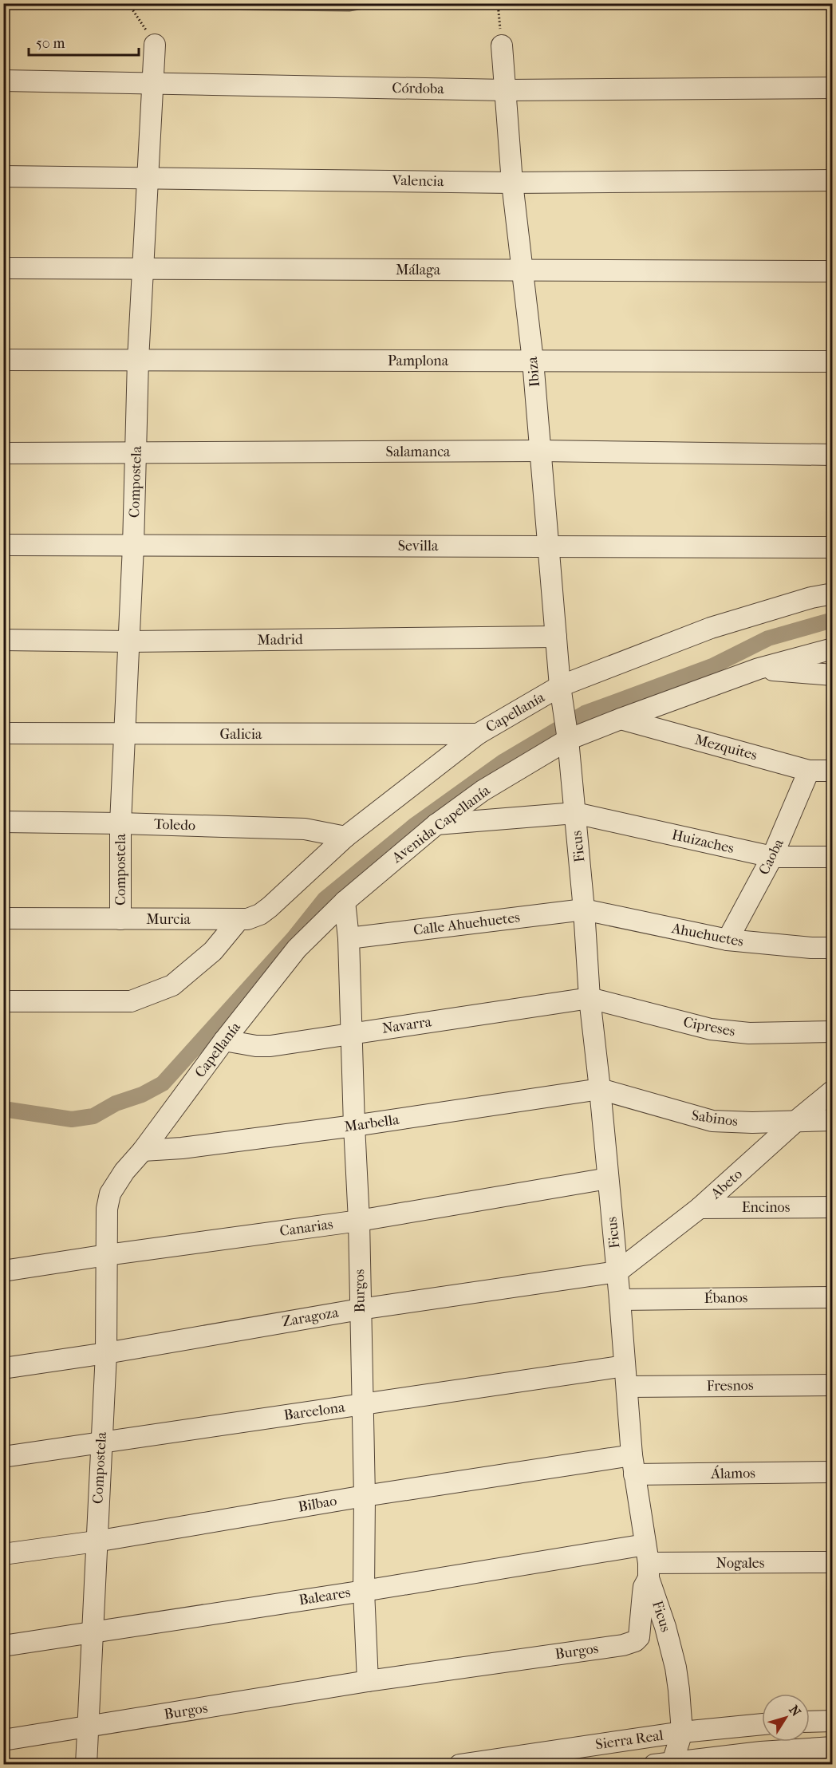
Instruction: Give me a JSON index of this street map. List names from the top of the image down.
{
  "streets": {
    "street": [
      "Córdoba",
      "Valencia",
      "Málaga",
      "Pamplona",
      "Ibiza",
      "Salamanca",
      "Compostela",
      "Sevilla",
      "Madrid",
      "Capellanía",
      "Galicia",
      "Mezquites",
      "Avenida Capellanía",
      "Toledo",
      "Huizaches",
      "Ficus",
      "Caoba",
      "Murcia",
      "Calle Ahuehuetes",
      "Ahuehuetes",
      "Navarra",
      "Cipreses",
      "Sabinos",
      "Marbella",
      "Abeto",
      "Encinos",
      "Canarias",
      "Burgos",
      "Ébanos",
      "Zaragoza",
      "Fresnos",
      "Barcelona",
      "Álamos",
      "Bilbao",
      "Nogales",
      "Baleares",
      "Sierra Real"
    ]
  },
  "crossings": [
    ["Córdoba", "Ibiza"],
    ["Córdoba", "Compostela"],
    ["Valencia", "Ibiza"],
    ["Valencia", "Compostela"],
    ["Málaga", "Ibiza"],
    ["Málaga", "Compostela"],
    ["Pamplona", "Ibiza"],
    ["Pamplona", "Compostela"],
    ["Ibiza", "Salamanca"],
    ["Ibiza", "Sevilla"],
    ["Ibiza", "Madrid"],
    ["Ibiza", "Capellanía"],
    ["Ibiza", "Ficus"],
    ["Salamanca", "Compostela"],
    ["Compostela", "Sevilla"],
    ["Compostela", "Madrid"],
    ["Compostela", "Capellanía"],
    ["Compostela", "Galicia"],
    ["Compostela", "Toledo"],
    ["Compostela", "Murcia"],
    ["Compostela", "Canarias"],
    ["Compostela", "Burgos"],
    ["Compostela", "Zaragoza"],
    ["Compostela", "Barcelona"],
    ["Compostela", "Bilbao"],
    ["Compostela", "Baleares"],
    ["Capellanía", "Galicia"],
    ["Capellanía", "Avenida Capellanía"],
    ["Capellanía", "Toledo"],
    ["Capellanía", "Ficus"],
    ["Capellanía", "Murcia"],
    ["Capellanía", "Navarra"],
    ["Capellanía", "Marbella"],
    ["Capellanía", "Burgos"],
    ["Mezquites", "Caoba"],
    ["Avenida Capellanía", "Huizaches"],
    ["Avenida Capellanía", "Ficus"],
    ["Avenida Capellanía", "Burgos"],
    ["Huizaches", "Ficus"],
    ["Huizaches", "Caoba"],
    ["Ficus", "Calle Ahuehuetes"],
    ["Ficus", "Ahuehuetes"],
    ["Ficus", "Navarra"],
    ["Ficus", "Cipreses"],
    ["Ficus", "Sabinos"],
    ["Ficus", "Marbella"],
    ["Ficus", "Abeto"],
    ["Ficus", "Canarias"],
    ["Ficus", "Burgos"],
    ["Ficus", "Ébanos"],
    ["Ficus", "Zaragoza"],
    ["Ficus", "Fresnos"],
    ["Ficus", "Barcelona"],
    ["Ficus", "Álamos"],
    ["Ficus", "Bilbao"],
    ["Ficus", "Nogales"],
    ["Ficus", "Baleares"],
    ["Ficus", "Sierra Real"],
    ["Caoba", "Ahuehuetes"],
    ["Calle Ahuehuetes", "Ahuehuetes"],
    ["Calle Ahuehuetes", "Burgos"],
    ["Navarra", "Cipreses"],
    ["Navarra", "Burgos"],
    ["Sabinos", "Marbella"],
    ["Sabinos", "Abeto"],
    ["Marbella", "Burgos"],
    ["Abeto", "Encinos"],
    ["Abeto", "Zaragoza"],
    ["Canarias", "Burgos"],
    ["Burgos", "Zaragoza"],
    ["Burgos", "Barcelona"],
    ["Burgos", "Bilbao"],
    ["Burgos", "Nogales"],
    ["Burgos", "Baleares"],
    ["Álamos", "Bilbao"],
    ["Nogales", "Baleares"]
  ],
  "scale_bar": "50 m",
  "north": "top right"
}
